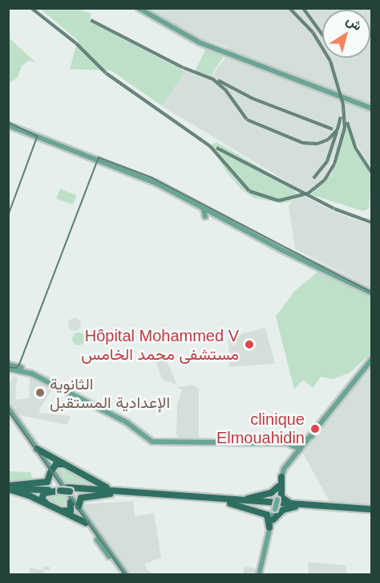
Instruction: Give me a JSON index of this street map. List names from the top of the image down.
{
  "places": ["Hôpital Mohammed V مستشفى محمد الخامس", "الثانوية الإعدادية المستقبل", "clinique Elmouahidin"],
  "north": "top right"
}
